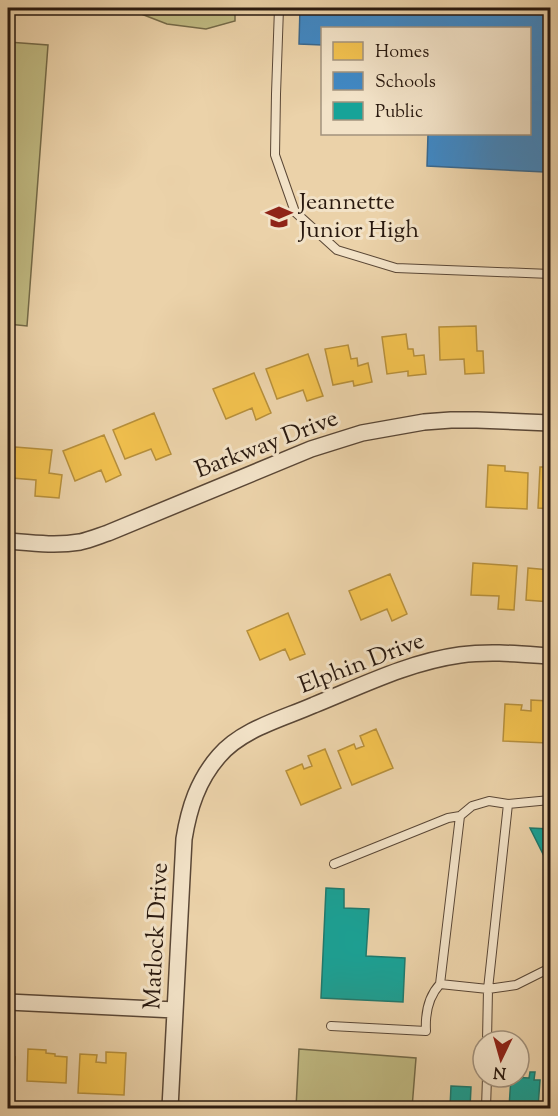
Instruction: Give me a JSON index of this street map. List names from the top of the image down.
{
  "streets": {
    "street": ["Barkway Drive", "Elphin Drive", "Matlock Drive"]
  },
  "crossings": [
    ["Elphin Drive", "Matlock Drive"]
  ],
  "places": {
    "school or university": ["Jeannette Junior High"]
  },
  "legend": ["Homes", "Schools", "Public"],
  "north": "bottom"
}
